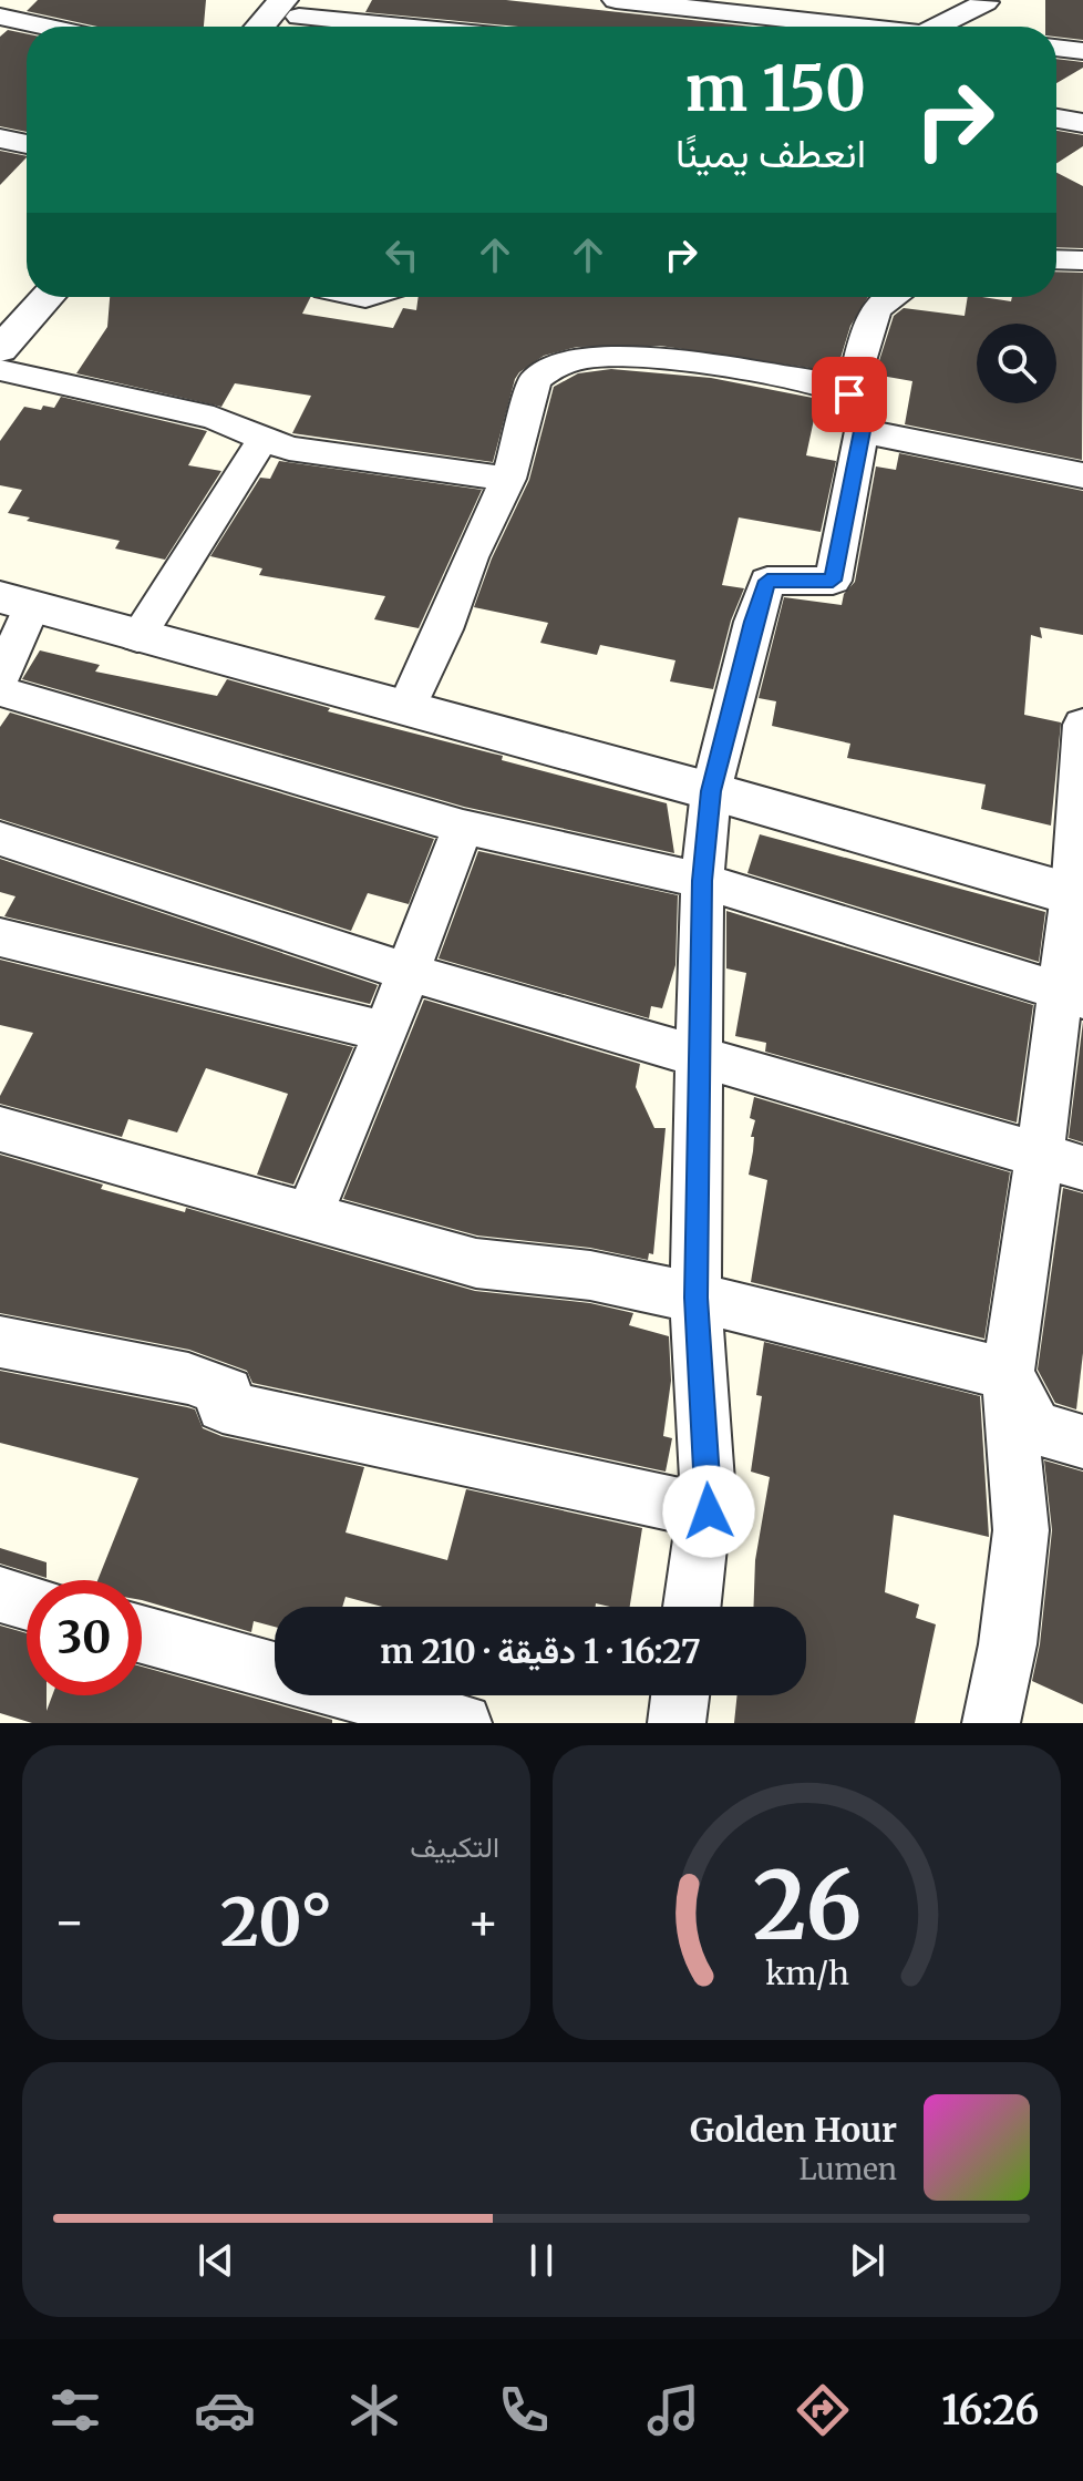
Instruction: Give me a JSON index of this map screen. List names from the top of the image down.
{
  "page": {
    "turn": ["150 m", "انعطف يمينًا"],
    "limit": "30",
    "trip": "16:27 · 1 دقيقة · 210 m",
    "tile": "التكييف",
    "heat": ["−", "20°", "+"],
    "song": ["Golden Hour", "Lumen"],
    "tabs": "16:26",
    "gauge": ["26", "km/h"]
  }
}
